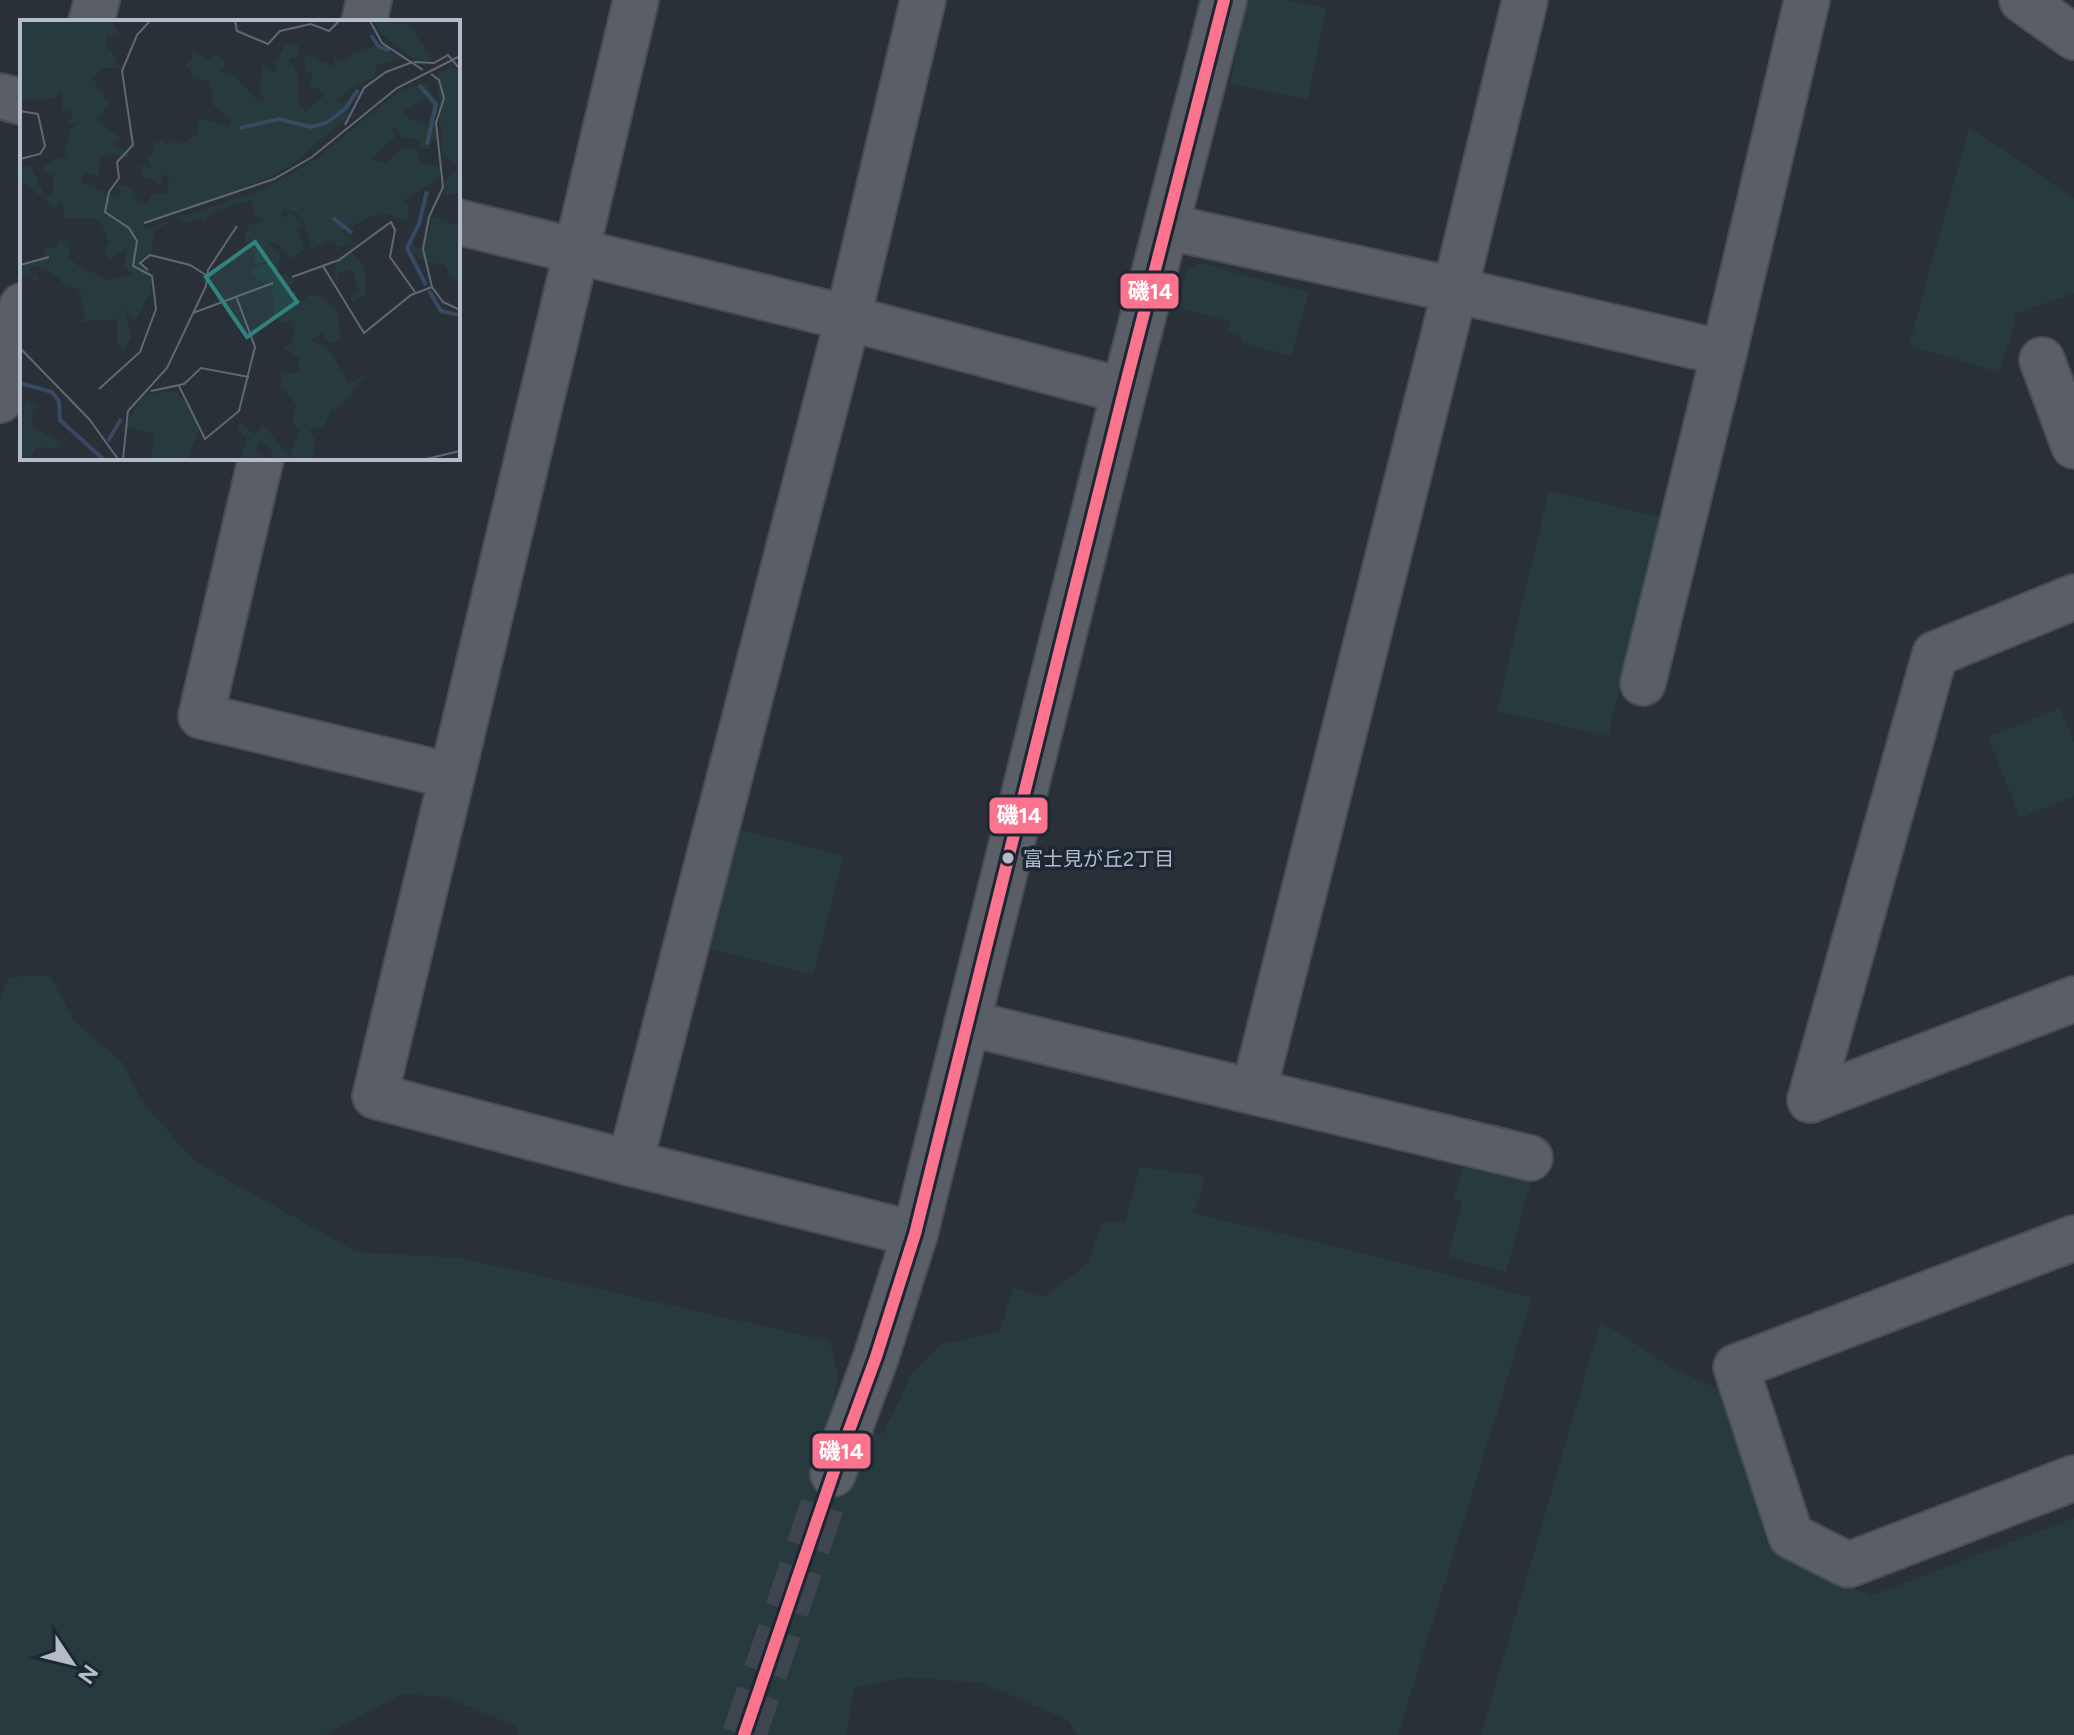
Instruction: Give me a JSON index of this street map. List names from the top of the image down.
{
  "places": ["富士見が丘2丁目"],
  "lines": ["transit line 磯14"],
  "north": "bottom right"
}
